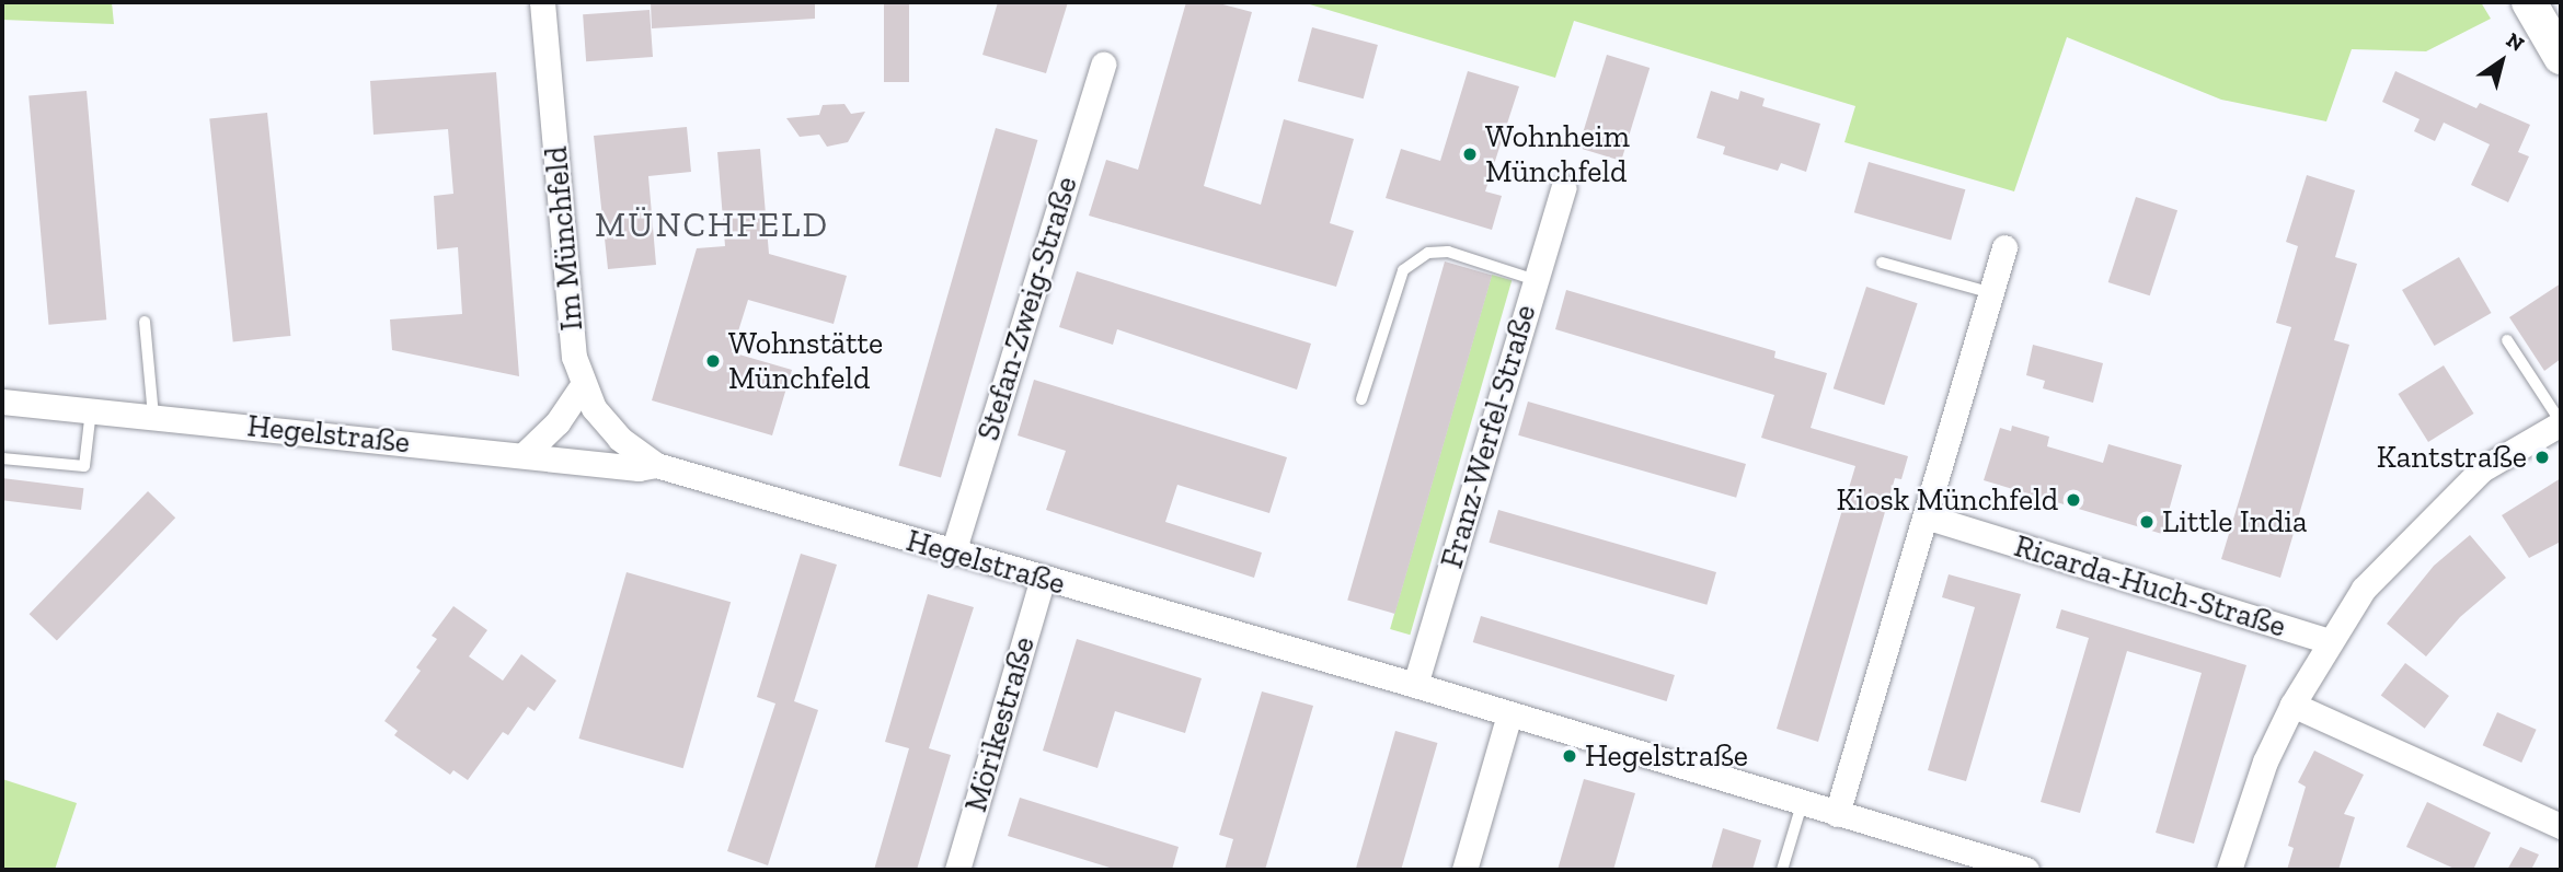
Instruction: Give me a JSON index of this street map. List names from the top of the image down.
{
  "streets": {
    "street": [
      "Im Münchfeld",
      "Stefan-Zweig-Straße",
      "Hegelstraße",
      "Franz-Werfel-Straße",
      "Ricarda-Huch-Straße",
      "Mörikestraße"
    ]
  },
  "crossings": [
    ["Im Münchfeld", "Hegelstraße"],
    ["Stefan-Zweig-Straße", "Hegelstraße"],
    ["Hegelstraße", "Franz-Werfel-Straße"],
    ["Hegelstraße", "Mörikestraße"]
  ],
  "districts": ["MÜNCHFELD"],
  "places": [
    "Wohnheim Münchfeld",
    "Wohnstätte Münchfeld",
    "Kantstraße",
    "Kiosk Münchfeld",
    "Little India",
    "Hegelstraße"
  ],
  "north": "top right"
}
